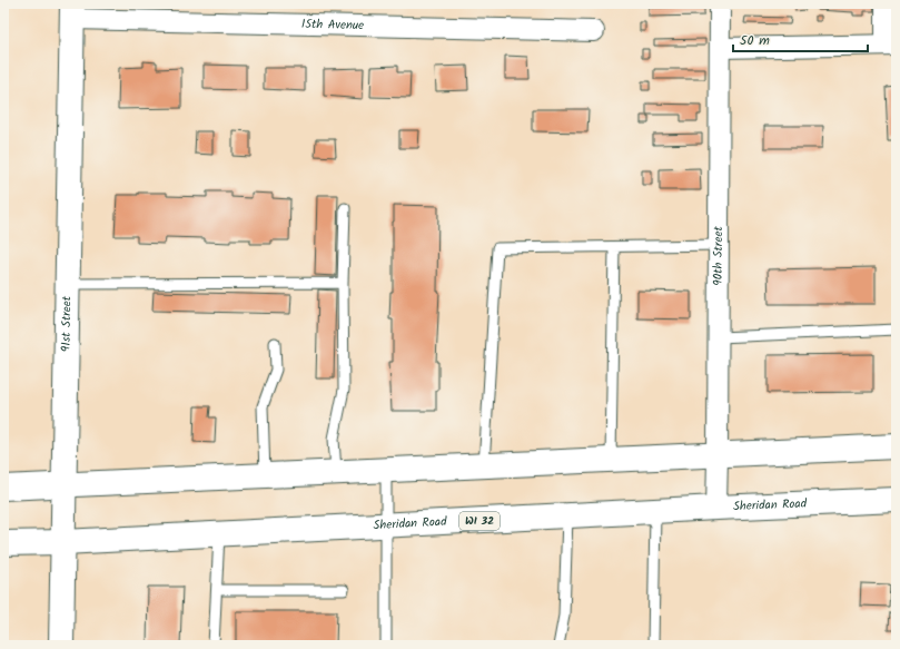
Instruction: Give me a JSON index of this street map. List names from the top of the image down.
{
  "streets": {
    "main road": ["91st Street", "Sheridan Road", "WI 32"],
    "street": ["15th Avenue", "90th Street"]
  },
  "crossings": [
    ["15th Avenue", "91st Street"],
    ["90th Street", "Sheridan Road"],
    ["91st Street", "Sheridan Road"]
  ],
  "scale_bar": "50 m"
}
